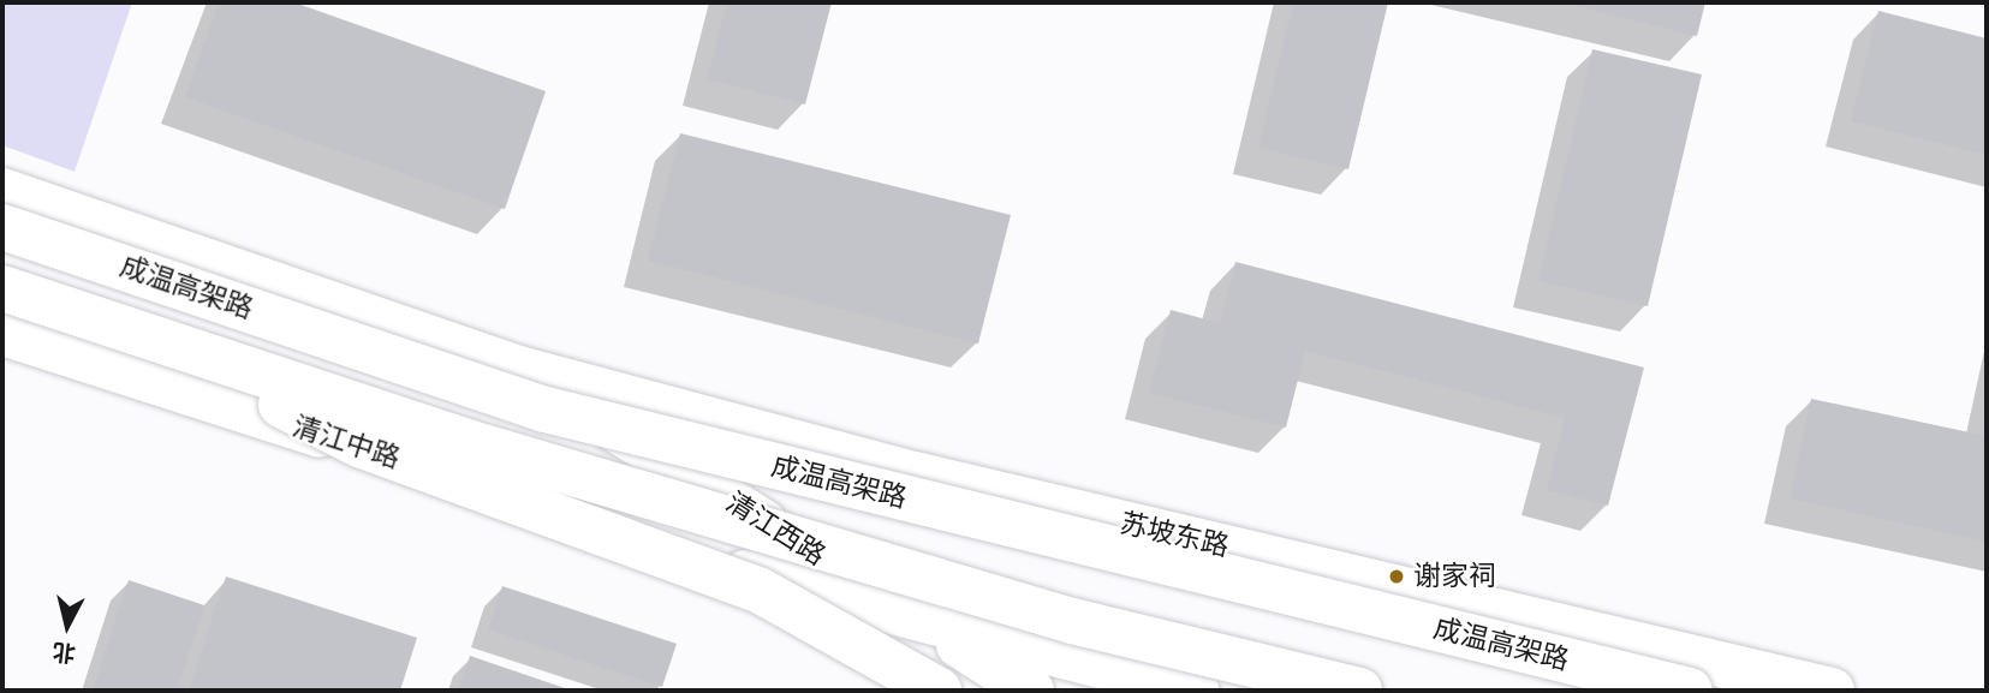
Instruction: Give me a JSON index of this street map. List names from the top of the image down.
{
  "streets": {
    "main road": [
      "成温高架路",
      "清江中路",
      "清江西路",
      "苏坡东路"
    ]
  },
  "crossings": [
    ["清江西路", "苏坡东路"]
  ],
  "places": ["谢家祠"],
  "north": "bottom"
}
